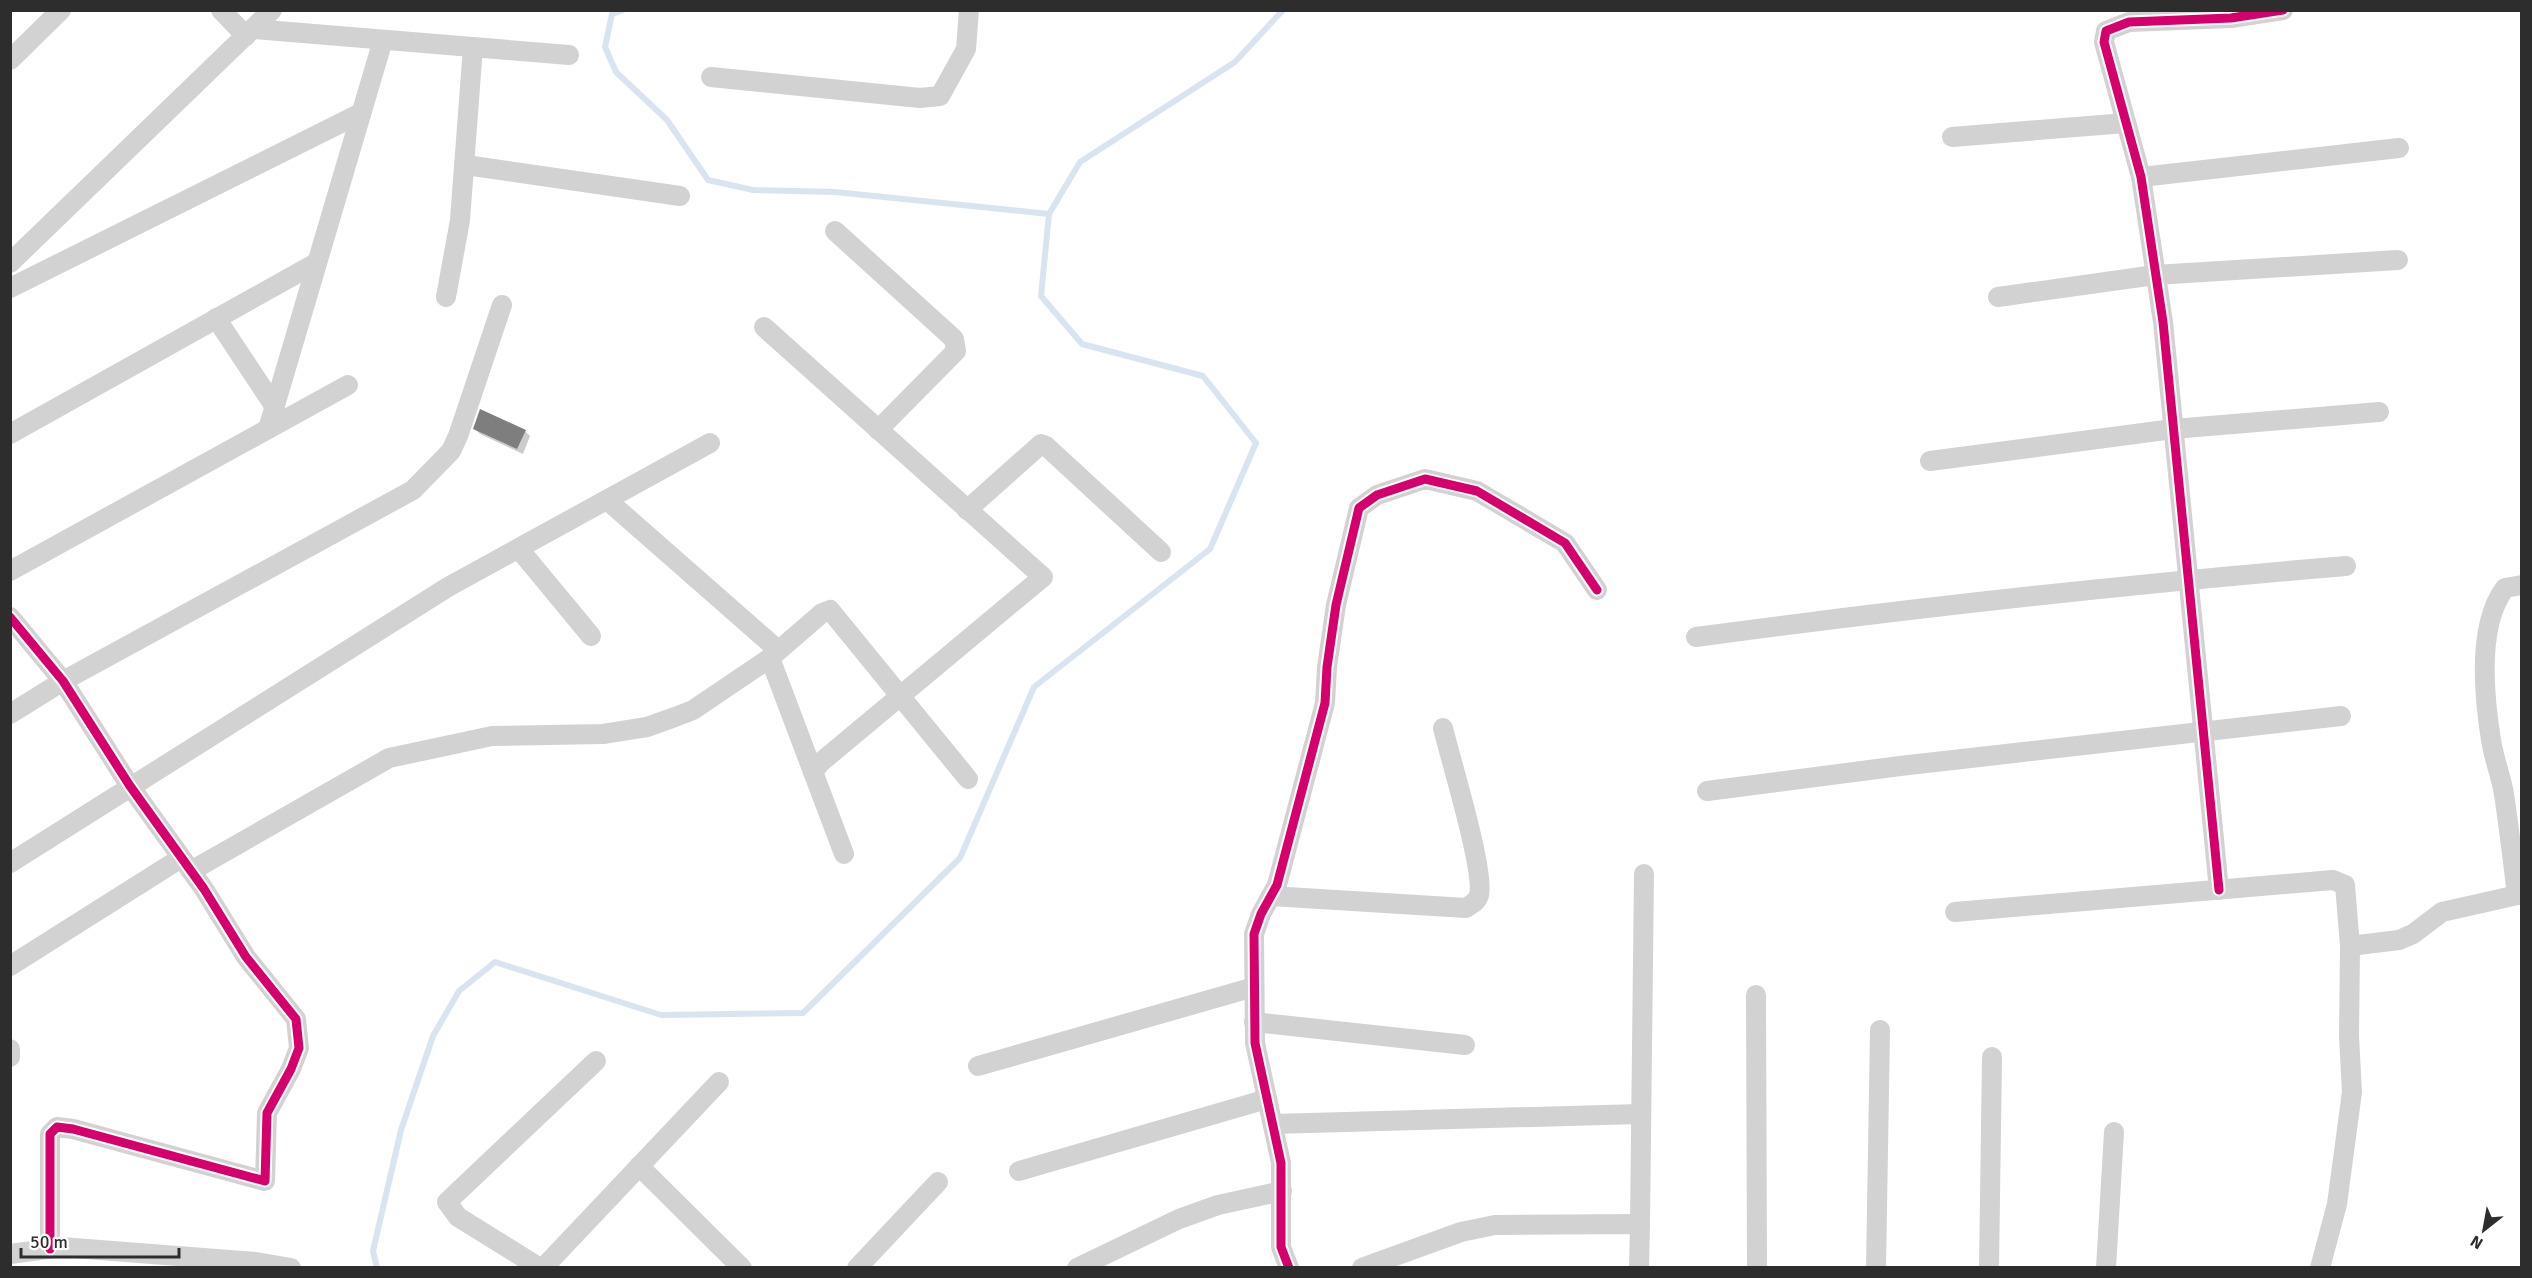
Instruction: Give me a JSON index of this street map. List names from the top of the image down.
{
  "scale_bar": "50 m",
  "north": "bottom left"
}
